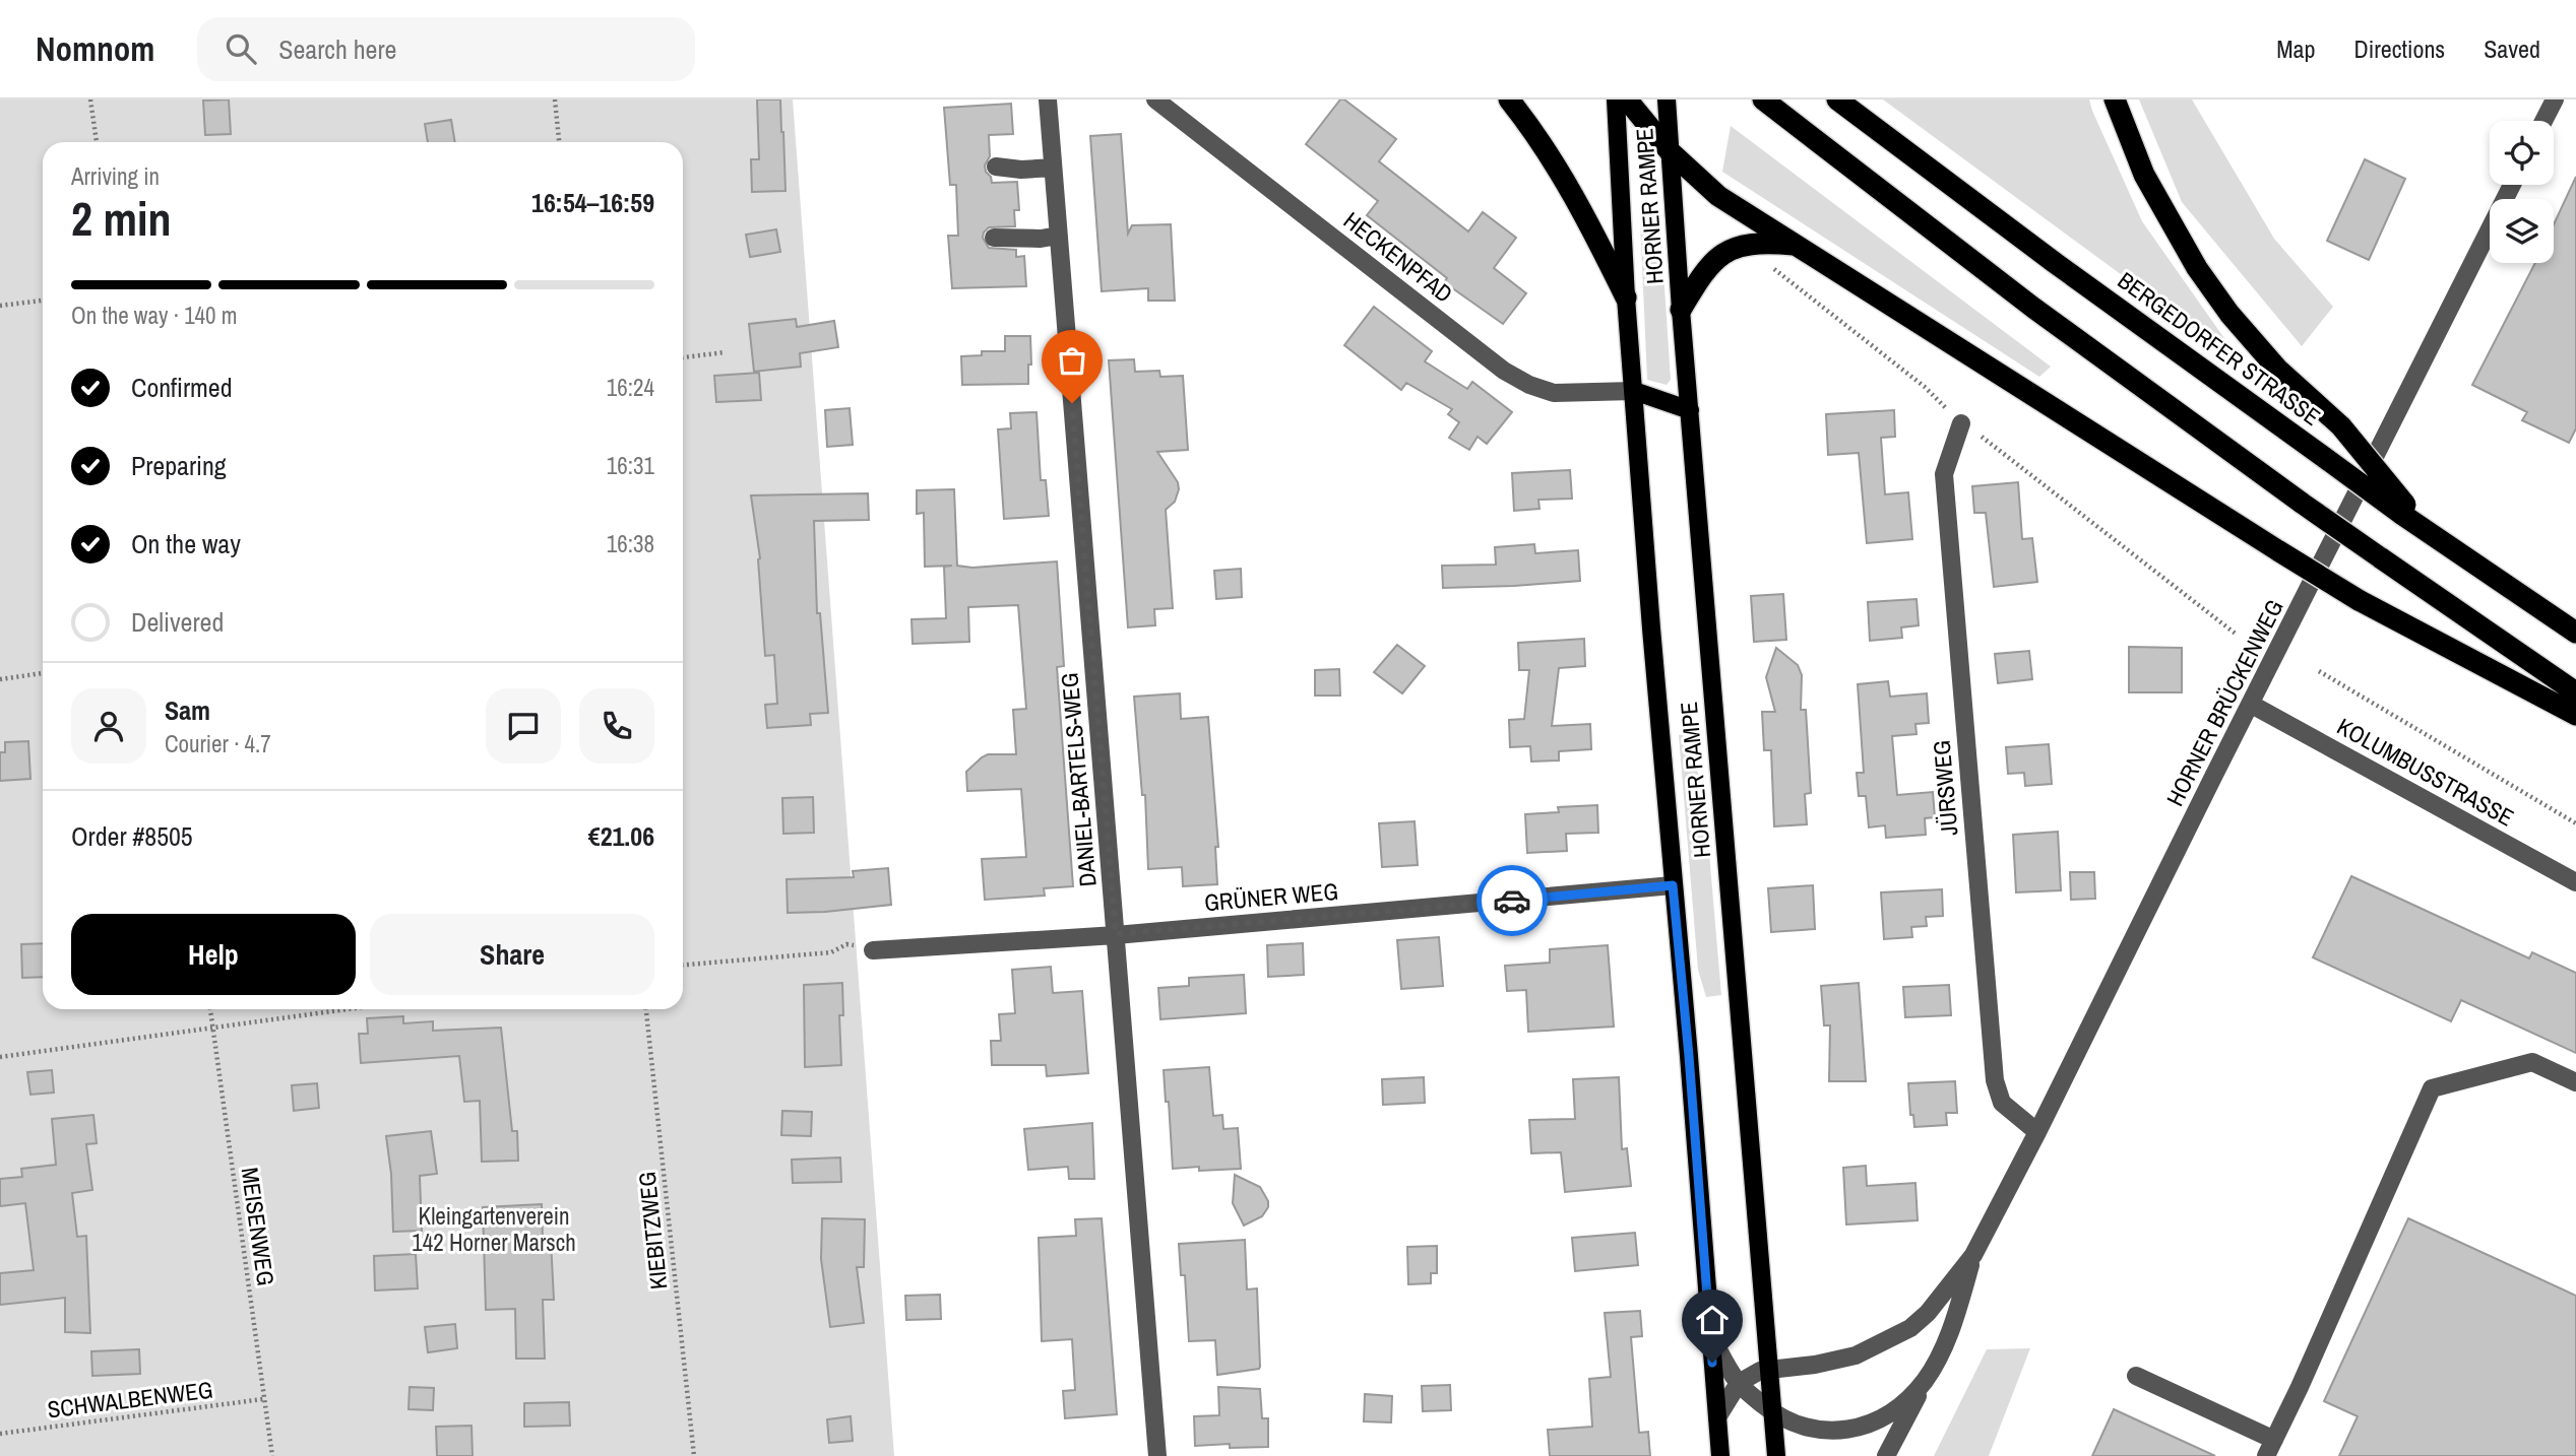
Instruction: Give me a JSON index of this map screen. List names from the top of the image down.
{
  "streets": {
    "highway": ["BERGEDORFER STRASSE"],
    "main road": ["HORNER RAMPE"],
    "street": [
      "HECKENPFAD",
      "HORNER BRÜCKENWEG",
      "KOLUMBUSSTRASSE",
      "DANIEL-BARTELS-WEG",
      "JÜRSWEG",
      "GRÜNER WEG"
    ],
    "path": ["MEISENWEG", "KIEBITZWEG", "SCHWALBENWEG"]
  },
  "crossings": [
    ["HORNER RAMPE", "HECKENPFAD"],
    ["HORNER RAMPE", "HORNER BRÜCKENWEG"],
    ["HORNER RAMPE", "GRÜNER WEG"],
    ["HORNER BRÜCKENWEG", "KOLUMBUSSTRASSE"],
    ["HORNER BRÜCKENWEG", "JÜRSWEG"],
    ["DANIEL-BARTELS-WEG", "GRÜNER WEG"],
    ["MEISENWEG", "SCHWALBENWEG"]
  ],
  "parks": ["Kleingartenverein 142 Horner Marsch"],
  "page": {
    "header": "Nomnom",
    "search": "Search here",
    "nav": ["Map", "Directions", "Saved"],
    "heading": ["2 min", "Arriving in", "16:54–16:59"],
    "panel": [
      "Sam",
      "Courier · 4.7",
      "Order #8505",
      "€21.06"
    ],
    "bar": "On the way · 140 m",
    "list": [
      ["Confirmed", "16:24"],
      ["Preparing", "16:31"],
      ["On the way", "16:38"],
      "Delivered"
    ],
    "buttons": ["Help", "Share"]
  }
}
